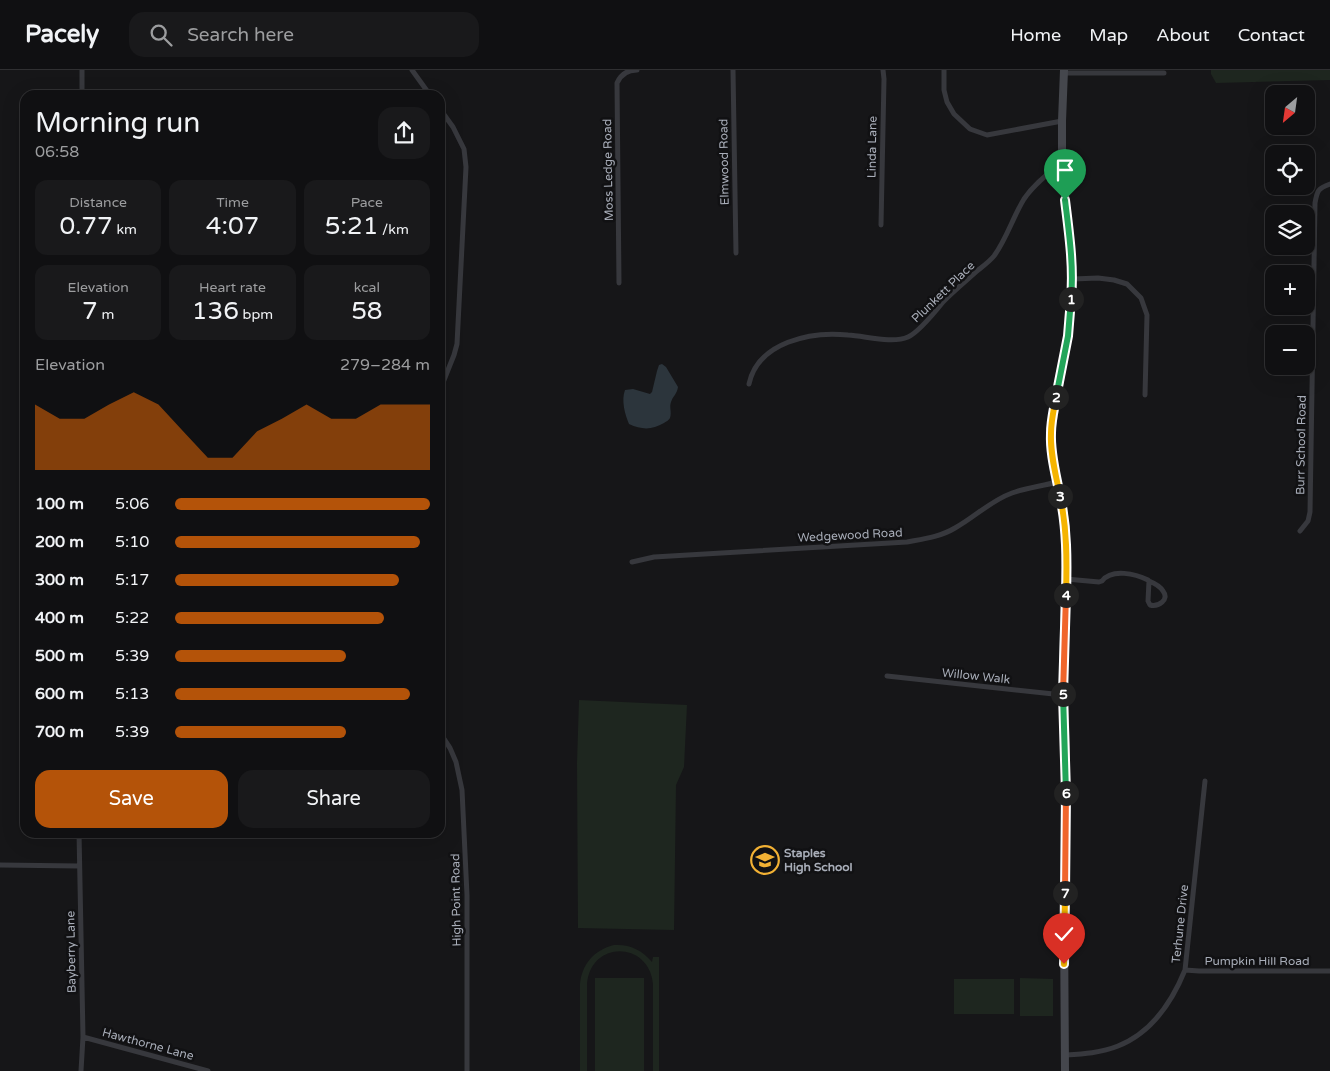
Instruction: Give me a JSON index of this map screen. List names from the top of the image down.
{
  "streets": {
    "street": [
      "Linda Lane",
      "Elmwood Road",
      "Moss Ledge Road",
      "Plunkett Place",
      "Burr School Road",
      "Wedgewood Road",
      "Willow Walk",
      "High Point Road",
      "Terhune Drive",
      "Bayberry Lane",
      "Pumpkin Hill Road",
      "Hawthorne Lane"
    ]
  },
  "crossings": [
    ["Terhune Drive", "Pumpkin Hill Road"],
    ["Bayberry Lane", "Hawthorne Lane"]
  ],
  "places": {
    "school or university": ["Staples High School"]
  },
  "north": "bottom left",
  "page": {
    "header": "Pacely",
    "search": "Search here",
    "nav": [
      "Home",
      "Map",
      "About",
      "Contact"
    ],
    "map_buttons": ["+", "−"],
    "heading": ["Morning run", "06:58"],
    "stats": [
      ["Distance", "0.77 km"],
      ["Time", "4:07"],
      ["Pace", "5:21 /km"],
      ["Elevation", "7 m"],
      ["Heart rate", "136 bpm"],
      ["kcal", "58"]
    ],
    "pins": [
      "1",
      "2",
      "3",
      "4",
      "5",
      "6",
      "7"
    ],
    "chart": ["Elevation", "279–284 m"],
    "list": [
      {
        "name": "100 m",
        "note": "5:06"
      },
      {
        "name": "200 m",
        "note": "5:10"
      },
      {
        "name": "300 m",
        "note": "5:17"
      },
      {
        "name": "400 m",
        "note": "5:22"
      },
      {
        "name": "500 m",
        "note": "5:39"
      },
      {
        "name": "600 m",
        "note": "5:13"
      },
      {
        "name": "700 m",
        "note": "5:39"
      }
    ],
    "buttons": ["Save", "Share"]
  }
}
